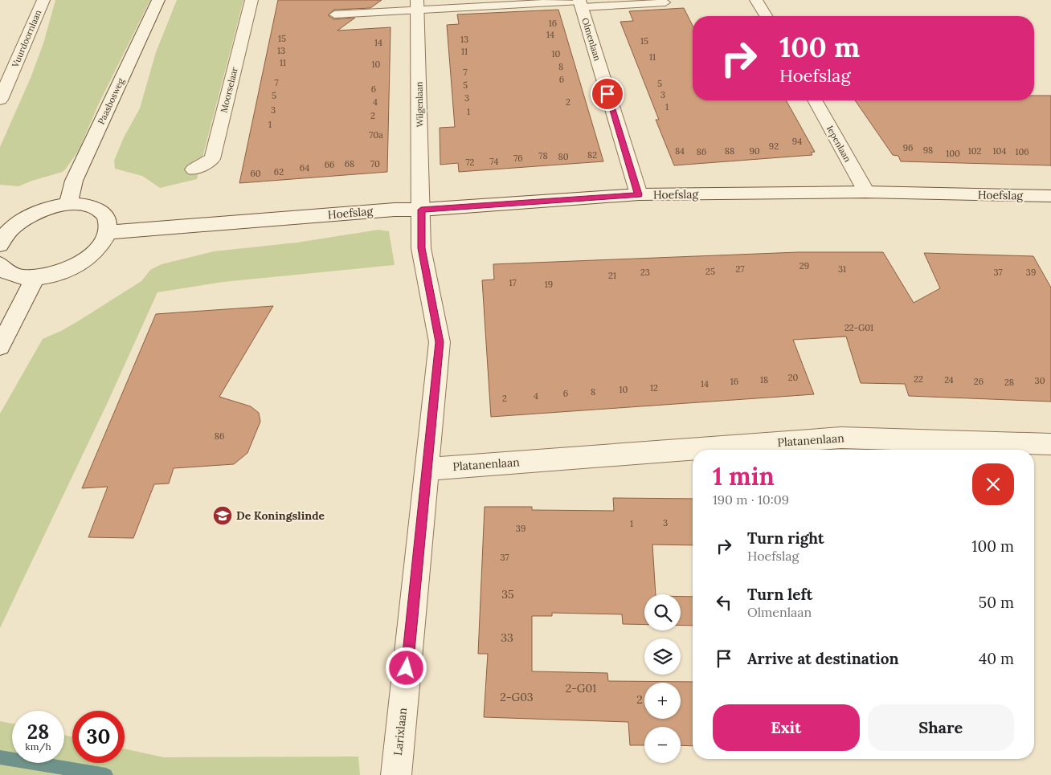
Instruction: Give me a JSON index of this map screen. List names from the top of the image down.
{
  "streets": {
    "street": [
      "Vuurdoornlaan",
      "Olmenlaan",
      "Moorselaar",
      "Paasbosweg",
      "Wilgenlaan",
      "Iepenlaan",
      "Hoefslag",
      "Platanenlaan",
      "Larixlaan"
    ]
  },
  "crossings": [
    ["Olmenlaan", "Hoefslag"],
    ["Wilgenlaan", "Hoefslag"],
    ["Wilgenlaan", "Larixlaan"],
    ["Iepenlaan", "Hoefslag"],
    ["Hoefslag", "Larixlaan"],
    ["Platanenlaan", "Larixlaan"]
  ],
  "places": {
    "school or university": ["De Koningslinde"]
  },
  "house_numbers": [
    "16",
    "14",
    "15",
    "13",
    "15",
    "14",
    "13",
    "11",
    "10",
    "11",
    "11",
    "10",
    "8",
    "7",
    "6",
    "7",
    "5",
    "5",
    "6",
    "3",
    "5",
    "3",
    "4",
    "2",
    "1",
    "3",
    "1",
    "2",
    "1",
    "70a",
    "94",
    "92",
    "96",
    "98",
    "84",
    "88",
    "90",
    "102",
    "104",
    "86",
    "106",
    "100",
    "82",
    "78",
    "80",
    "76",
    "74",
    "72",
    "68",
    "70",
    "66",
    "64",
    "62",
    "60",
    "29",
    "27",
    "31",
    "25",
    "23",
    "37",
    "39",
    "21",
    "17",
    "19",
    "22-G01",
    "20",
    "22",
    "18",
    "24",
    "30",
    "16",
    "26",
    "28",
    "14",
    "12",
    "10",
    "8",
    "6",
    "4",
    "2",
    "86",
    "3",
    "1",
    "39",
    "37",
    "35",
    "33",
    "2-G01",
    "2-G03",
    "2"
  ],
  "page": {
    "turn": ["100 m", "Hoefslag"],
    "heading": ["1 min", "190 m · 10:09"],
    "list": [
      {
        "name": "Turn right",
        "note": "Hoefslag",
        "value": "100 m"
      },
      {
        "name": "Turn left",
        "note": "Olmenlaan",
        "value": "50 m"
      },
      {
        "name": "Arrive at destination",
        "value": "40 m"
      }
    ],
    "map_buttons": ["+", "−"],
    "buttons": ["Exit", "Share"],
    "speed": "28 km/h",
    "limit": "30"
  }
}
